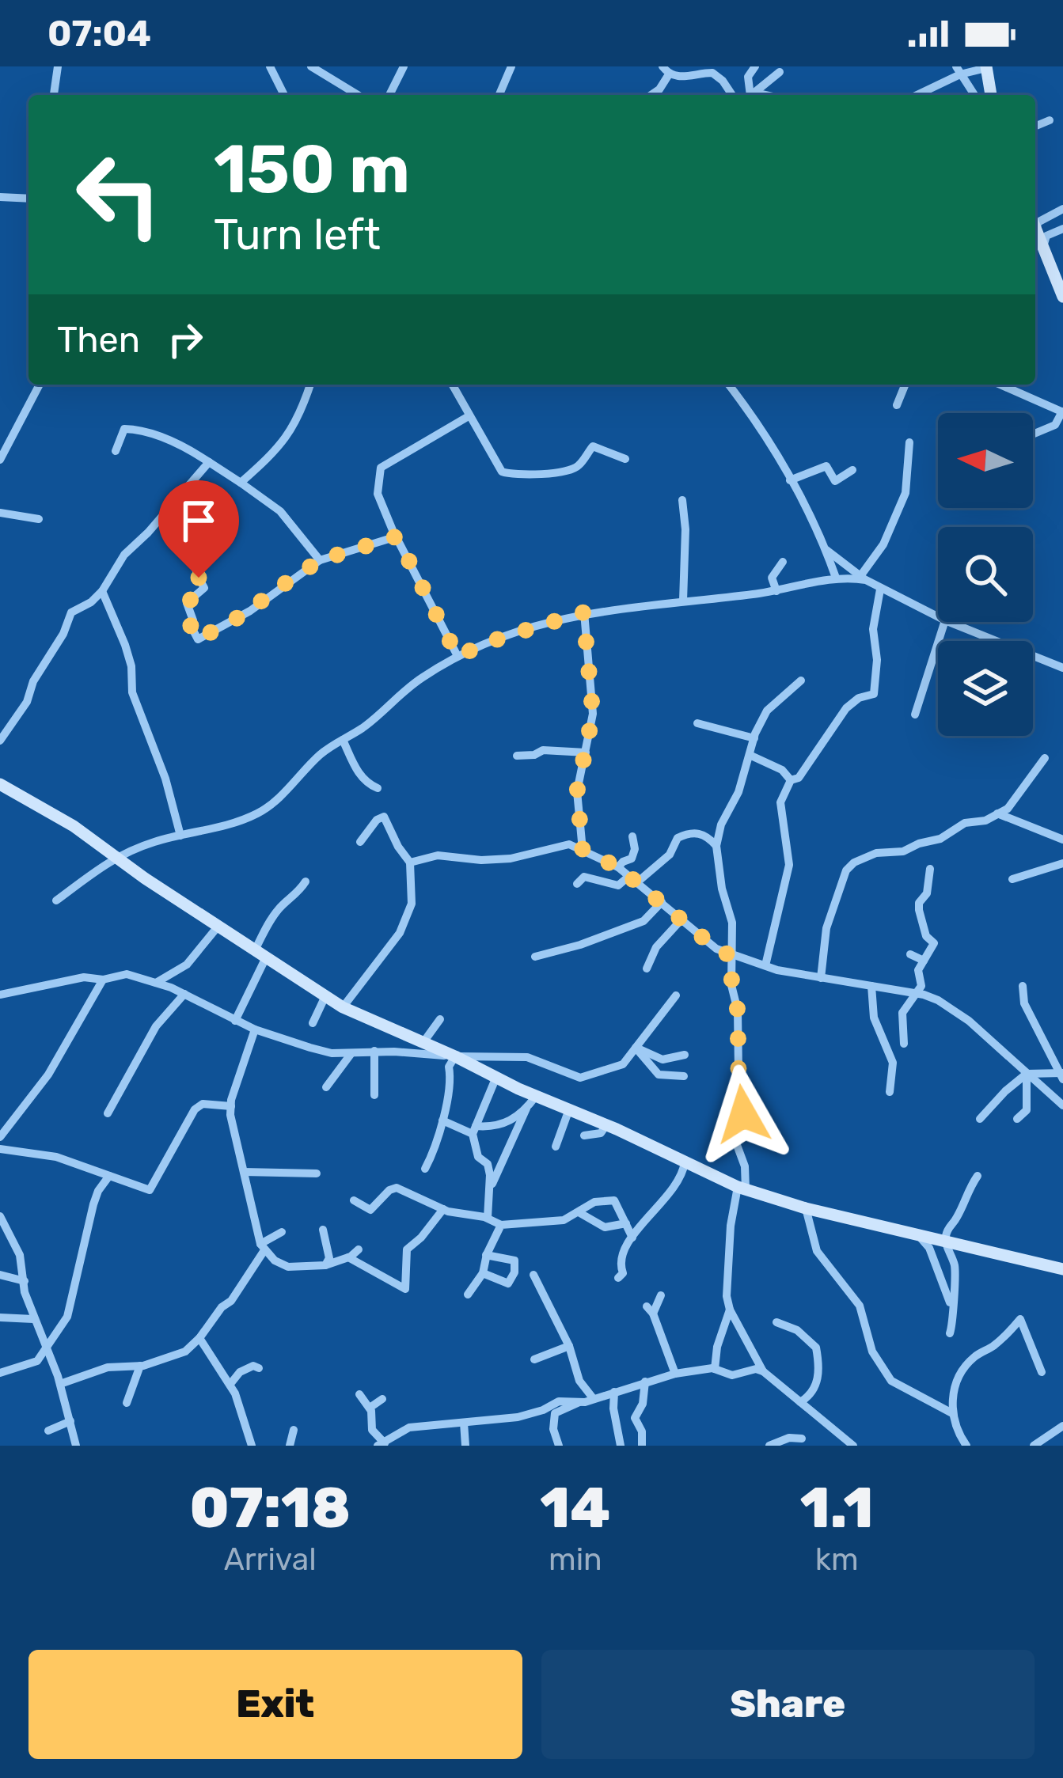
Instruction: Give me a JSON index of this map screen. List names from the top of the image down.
{
  "north": "left",
  "page": {
    "status": "07:04",
    "turn": ["150 m", "Turn left"],
    "then": "Then",
    "eta": [
      "07:18",
      "Arrival",
      "14",
      "min",
      "1.1",
      "km"
    ],
    "buttons": ["Exit", "Share"]
  }
}
